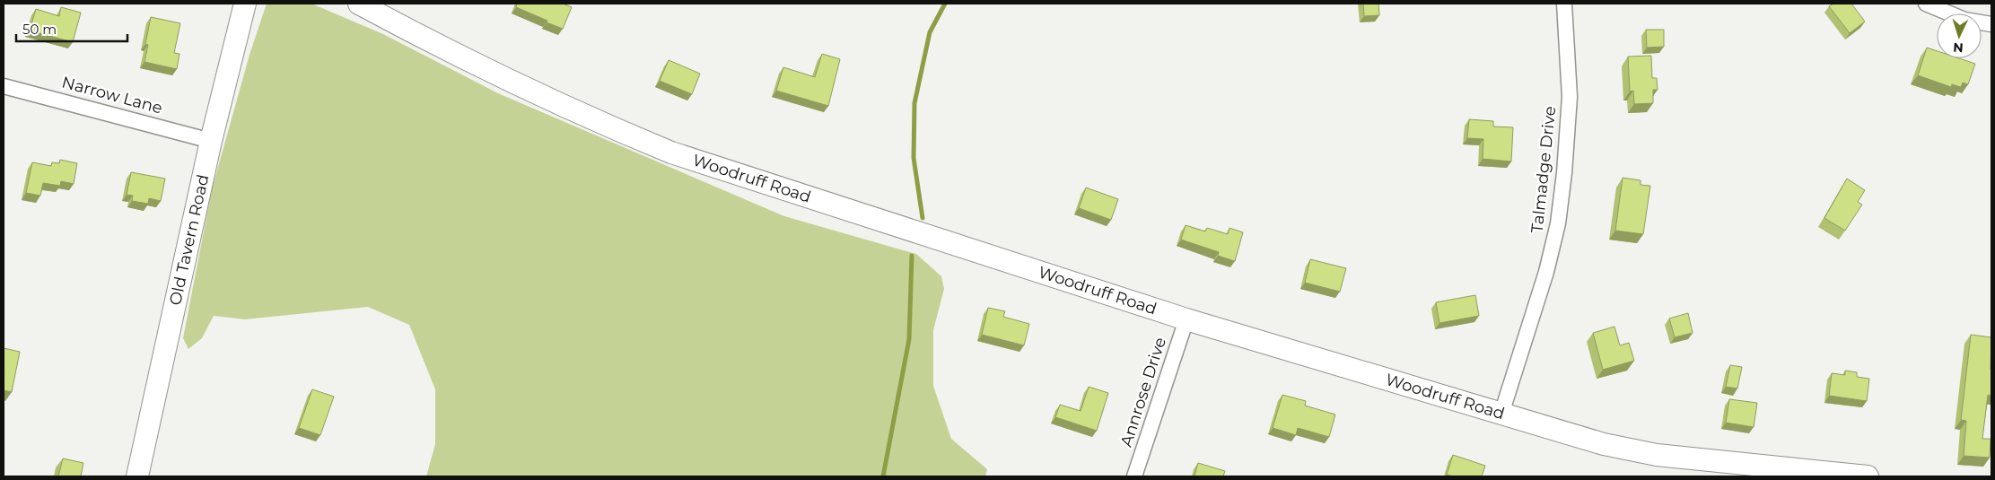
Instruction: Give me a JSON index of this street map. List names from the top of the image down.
{
  "streets": {
    "street": [
      "Narrow Lane",
      "Talmadge Drive",
      "Woodruff Road",
      "Old Tavern Road",
      "Annrose Drive"
    ]
  },
  "crossings": [
    ["Narrow Lane", "Old Tavern Road"],
    ["Talmadge Drive", "Woodruff Road"],
    ["Woodruff Road", "Annrose Drive"]
  ],
  "scale_bar": "50 m",
  "north": "bottom"
}
